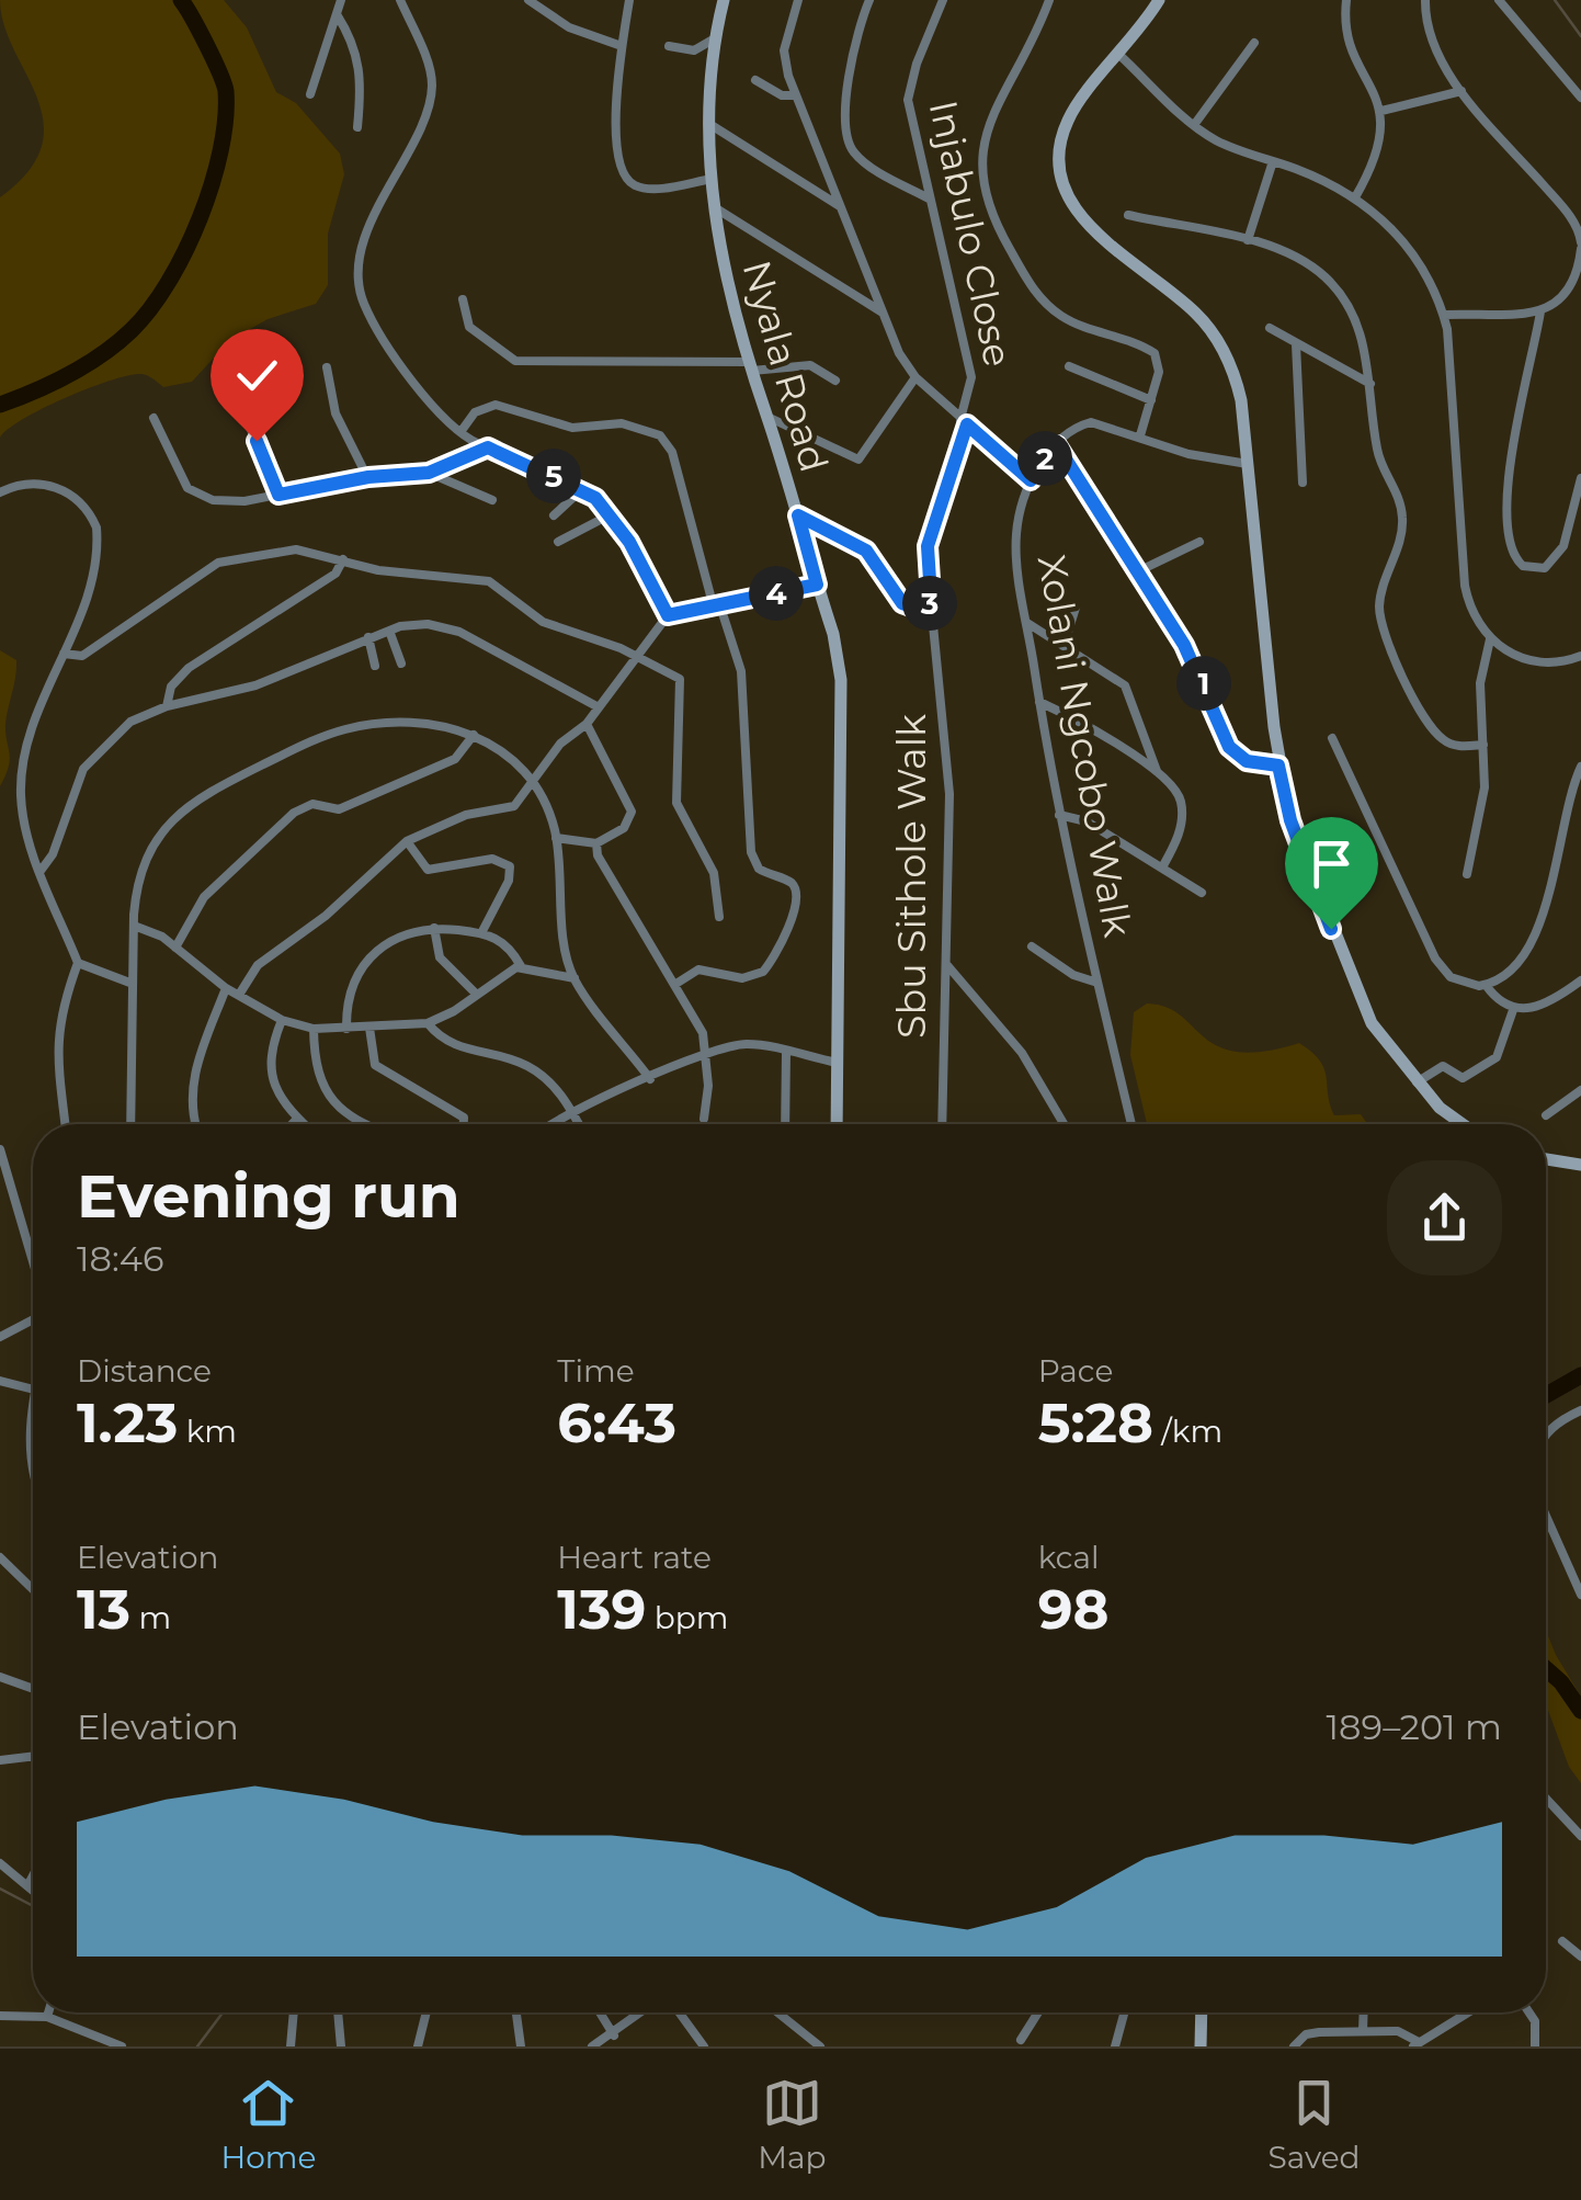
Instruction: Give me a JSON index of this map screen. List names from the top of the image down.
{
  "streets": {
    "street": [
      "Injabulo Close",
      "Nyala Road",
      "Xolani Ngcobo Walk",
      "Sbu Sithole Walk"
    ]
  },
  "crossings": [
    ["Injabulo Close", "Sbu Sithole Walk"]
  ],
  "page": {
    "pins": [
      "2",
      "5",
      "4",
      "3",
      "1"
    ],
    "heading": ["Evening run", "18:46"],
    "stats": [
      ["Distance", "1.23 km"],
      ["Time", "6:43"],
      ["Pace", "5:28 /km"],
      ["Elevation", "13 m"],
      ["Heart rate", "139 bpm"],
      ["kcal", "98"]
    ],
    "chart": ["Elevation", "189–201 m"],
    "tabs": ["Home", "Map", "Saved"]
  }
}
